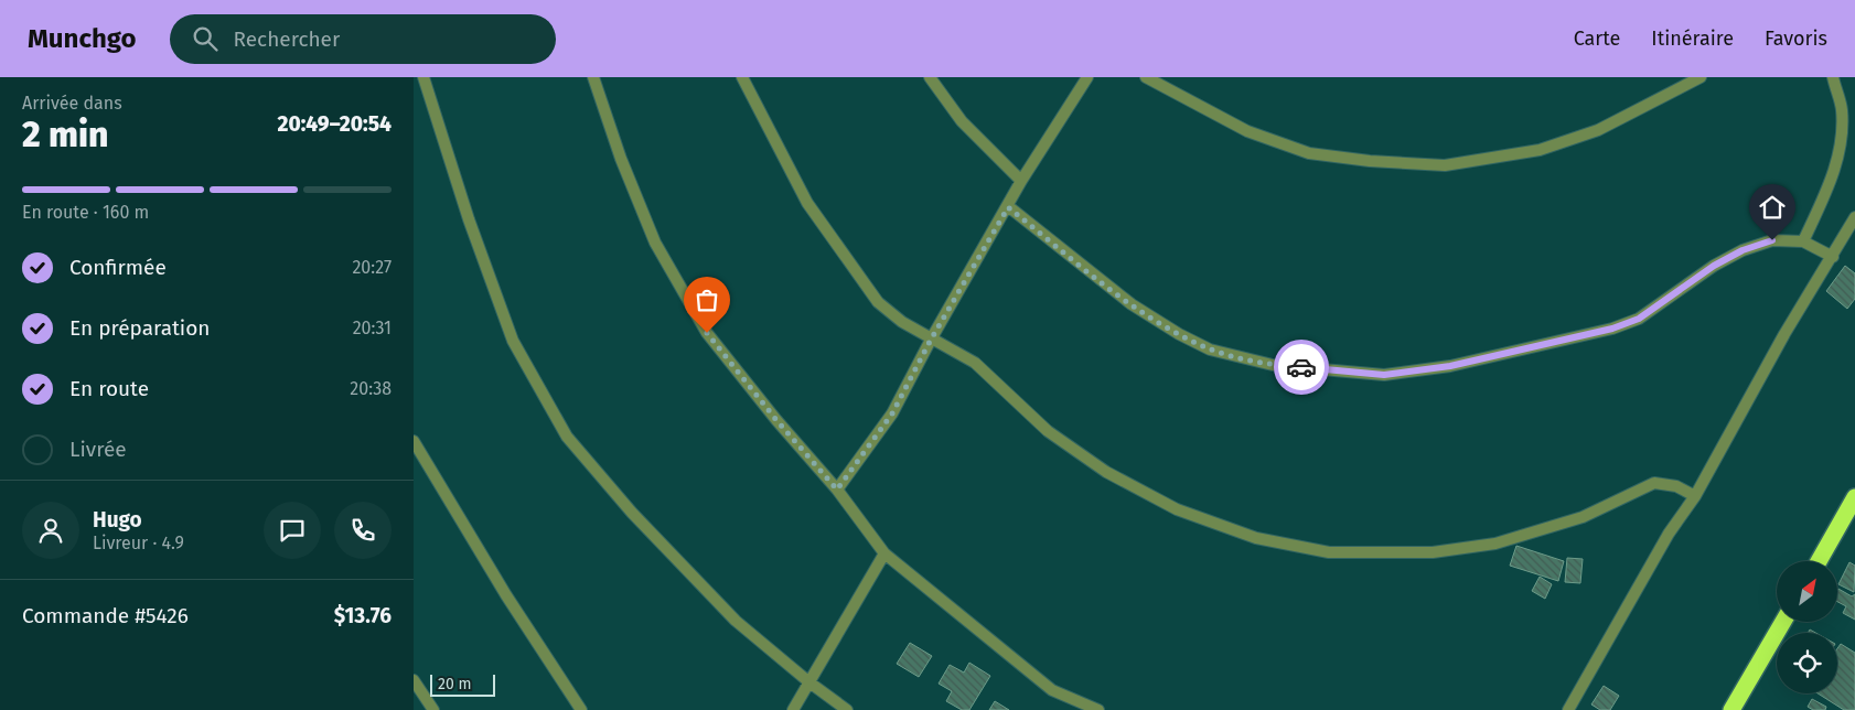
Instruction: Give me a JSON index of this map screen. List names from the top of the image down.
{
  "scale_bar": "20 m",
  "north": "top right",
  "page": {
    "header": "Munchgo",
    "search": "Rechercher",
    "nav": ["Carte", "Itinéraire", "Favoris"],
    "heading": ["2 min", "Arrivée dans", "20:49–20:54"],
    "panel": [
      "Hugo",
      "Livreur · 4.9",
      "Commande #5426",
      "$13.76"
    ],
    "bar": "En route · 160 m",
    "list": [
      ["Confirmée", "20:27"],
      ["En préparation", "20:31"],
      ["En route", "20:38"],
      "Livrée"
    ],
    "scale": "20 m"
  }
}
